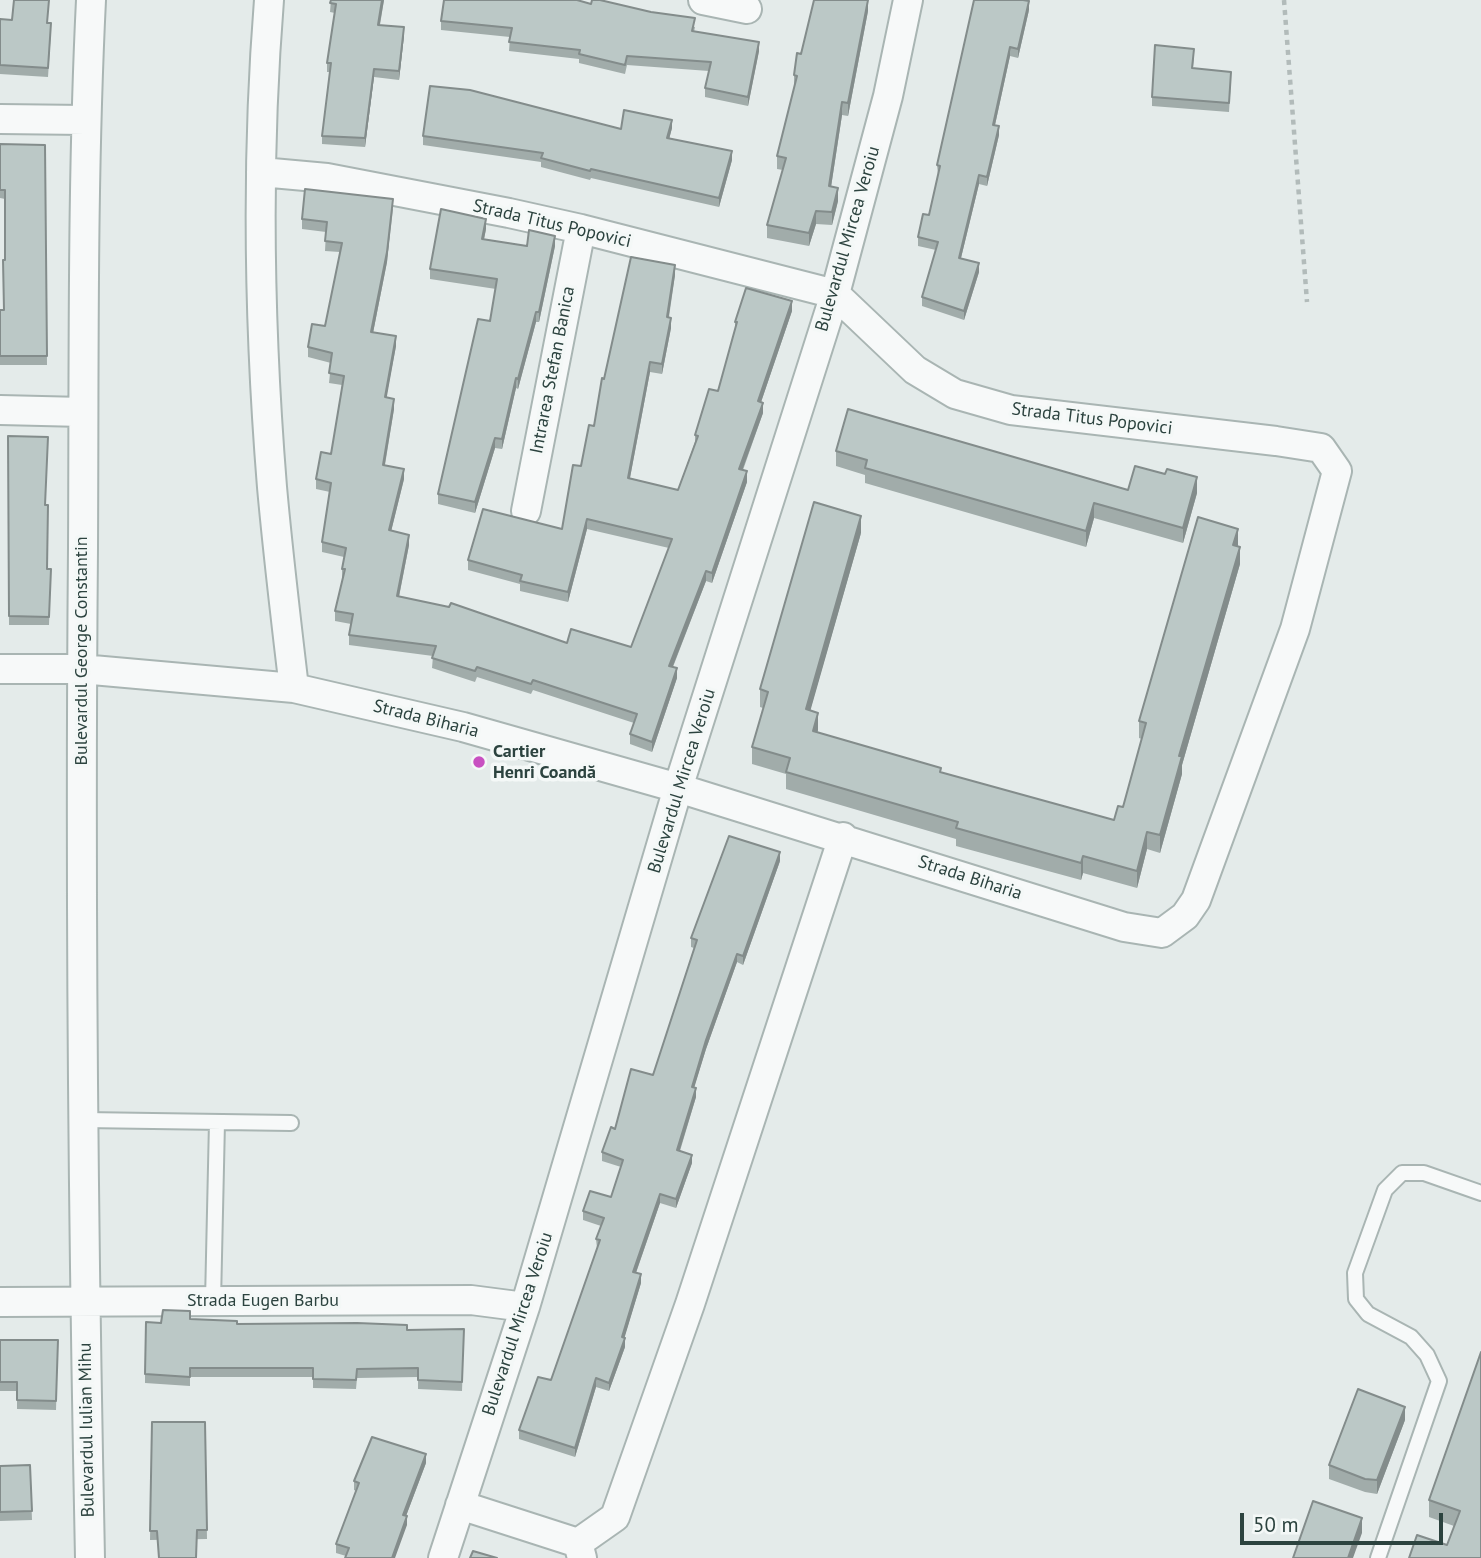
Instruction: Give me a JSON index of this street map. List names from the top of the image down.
{
  "streets": {
    "street": [
      "Strada Titus Popovici",
      "Bulevardul Mircea Veroiu",
      "Intrarea Stefan Banica",
      "Bulevardul George Constantin",
      "Strada Biharia",
      "Strada Eugen Barbu",
      "Bulevardul Iulian Mihu"
    ]
  },
  "crossings": [
    ["Strada Titus Popovici", "Bulevardul Mircea Veroiu"],
    ["Strada Titus Popovici", "Intrarea Stefan Banica"],
    ["Strada Titus Popovici", "Strada Biharia"],
    ["Bulevardul Mircea Veroiu", "Strada Biharia"],
    ["Bulevardul Mircea Veroiu", "Strada Eugen Barbu"],
    ["Bulevardul George Constantin", "Strada Biharia"],
    ["Bulevardul George Constantin", "Strada Eugen Barbu"],
    ["Bulevardul George Constantin", "Bulevardul Iulian Mihu"],
    ["Strada Eugen Barbu", "Bulevardul Iulian Mihu"]
  ],
  "places": ["Cartier Henri Coandă"],
  "scale_bar": "50 m"
}
